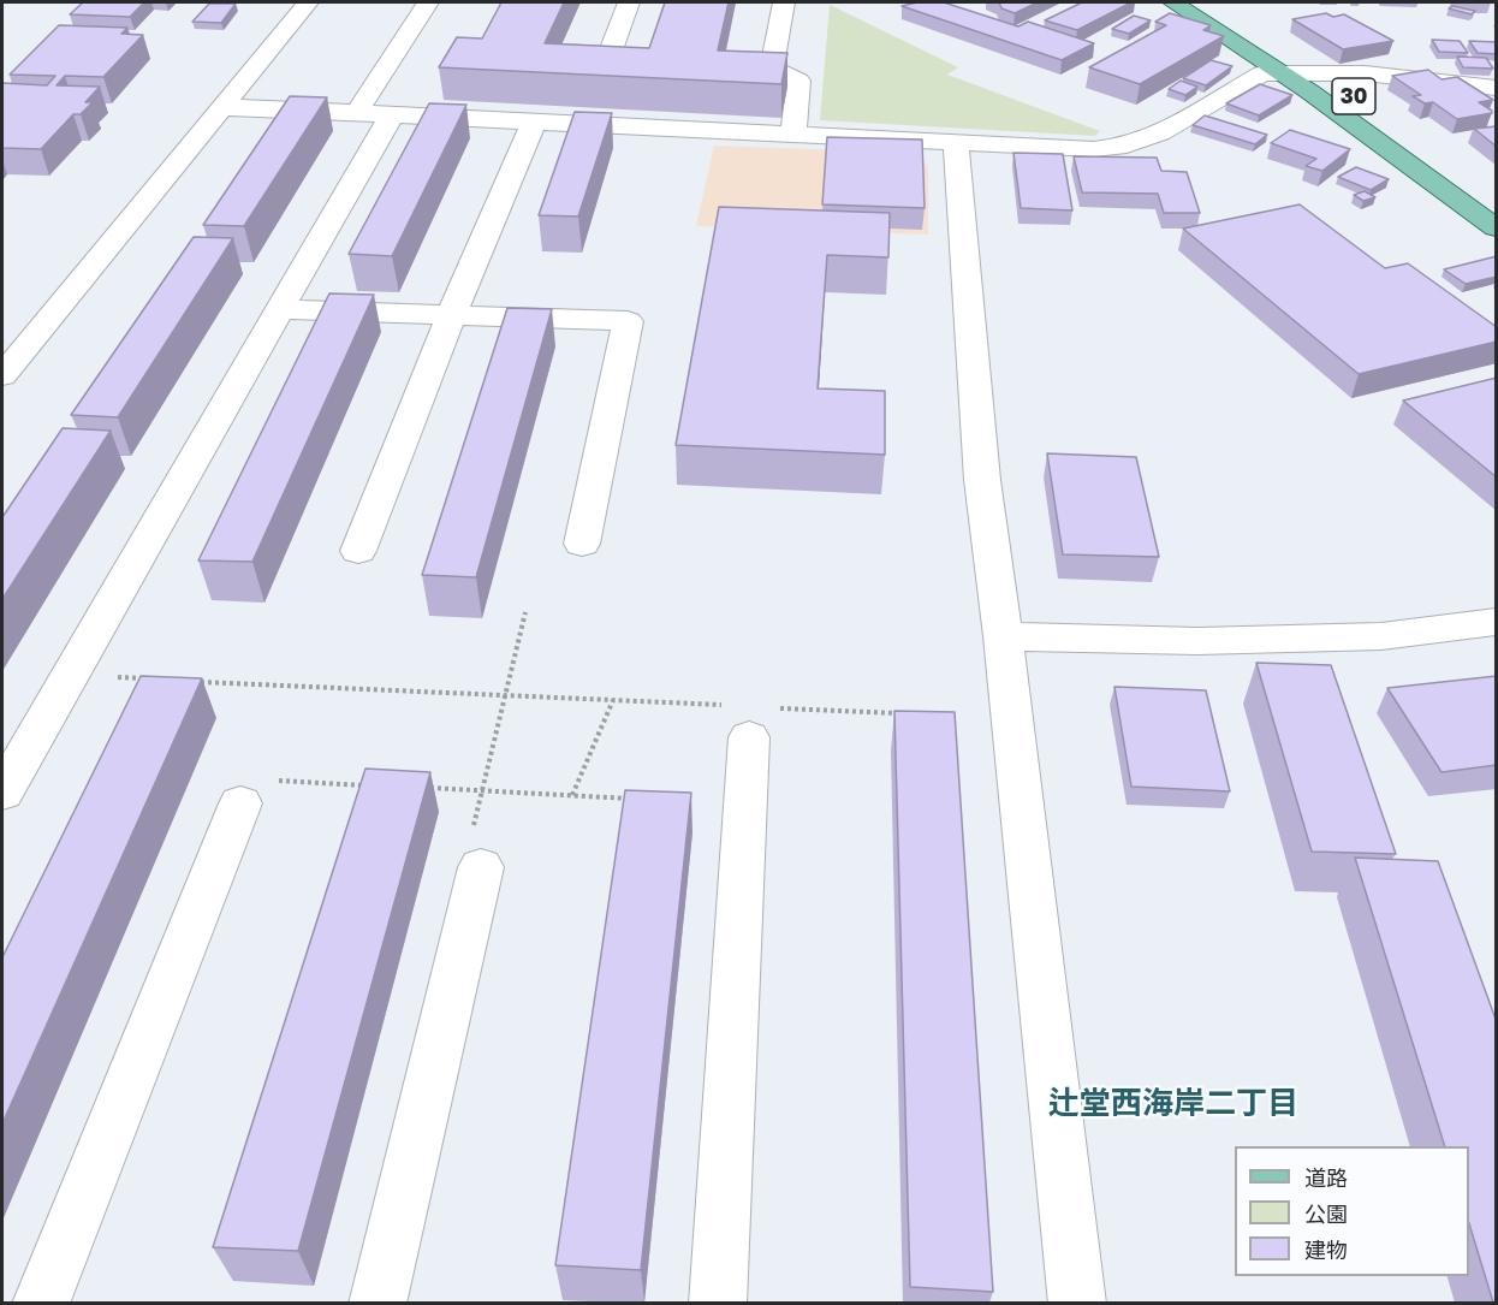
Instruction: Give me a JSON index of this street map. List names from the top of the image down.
{
  "streets": {
    "main road": ["30"]
  },
  "districts": ["辻堂西海岸二丁目"],
  "legend": ["道路", "公園", "建物"]
}
